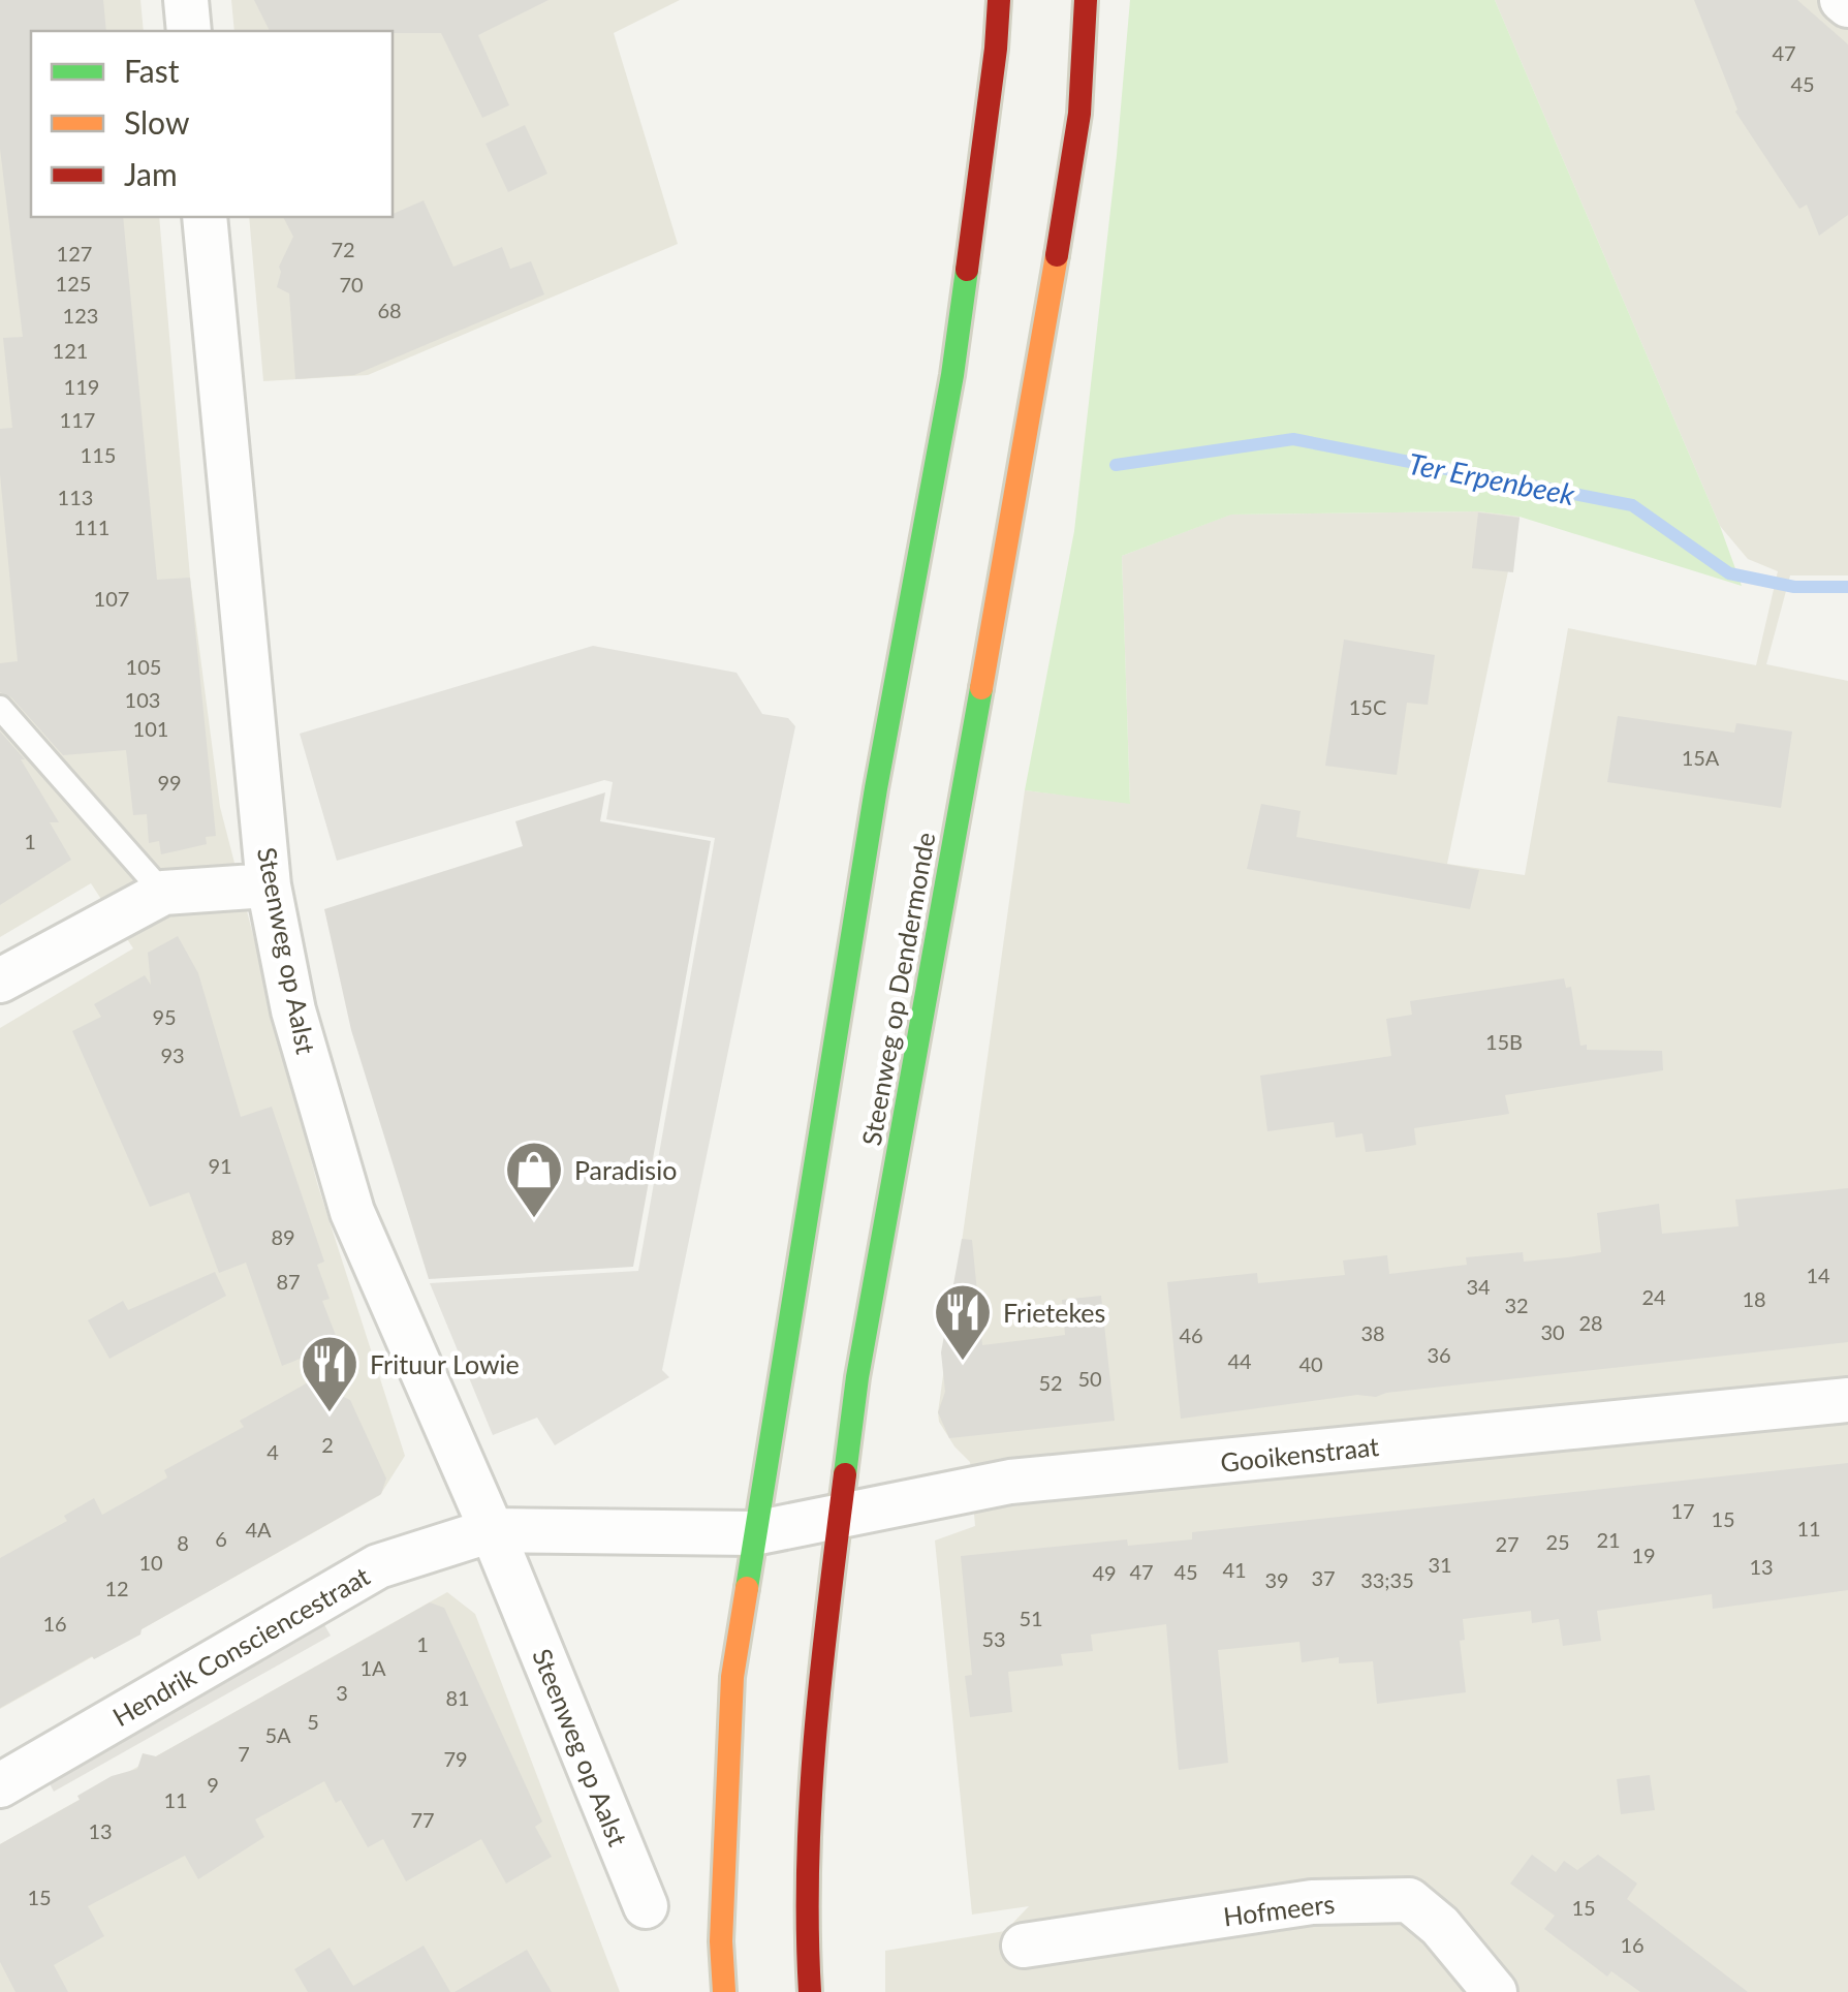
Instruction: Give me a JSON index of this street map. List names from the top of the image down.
{
  "streets": {
    "main road": ["Steenweg op Dendermonde"],
    "street": [
      "Steenweg op Aalst",
      "Gooikenstraat",
      "Hendrik Consciencestraat",
      "Hofmeers"
    ]
  },
  "crossings": [
    ["Steenweg op Aalst", "Hendrik Consciencestraat"],
    ["Steenweg op Dendermonde", "Gooikenstraat"]
  ],
  "water": ["Ter Erpenbeek"],
  "places": {
    "shop": ["Paradisio"],
    "restaurant": ["Frietekes", "Frituur Lowie"]
  },
  "house_numbers": [
    "47",
    "45",
    "72",
    "127",
    "125",
    "70",
    "68",
    "123",
    "121",
    "119",
    "117",
    "115",
    "113",
    "111",
    "107",
    "105",
    "103",
    "15C",
    "101",
    "15A",
    "99",
    "1",
    "95",
    "15B",
    "93",
    "91",
    "89",
    "14",
    "87",
    "34",
    "24",
    "18",
    "32",
    "28",
    "30",
    "38",
    "46",
    "36",
    "44",
    "40",
    "50",
    "52",
    "2",
    "4",
    "17",
    "15",
    "11",
    "4A",
    "6",
    "21",
    "25",
    "8",
    "27",
    "19",
    "10",
    "31",
    "13",
    "41",
    "47",
    "45",
    "49",
    "37",
    "39",
    "33;35",
    "12",
    "51",
    "16",
    "53",
    "1",
    "1A",
    "3",
    "81",
    "5",
    "5A",
    "7",
    "79",
    "9",
    "11",
    "77",
    "13",
    "15",
    "15",
    "16"
  ],
  "legend": ["Fast", "Slow", "Jam"]
}
